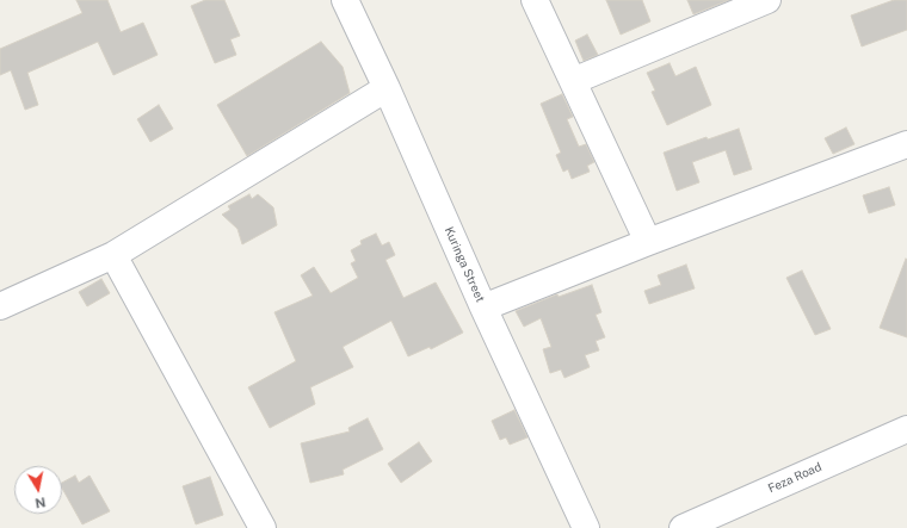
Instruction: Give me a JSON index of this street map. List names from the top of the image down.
{
  "streets": {
    "street": ["Kuringa Street", "Feza Road"]
  },
  "north": "bottom"
}
